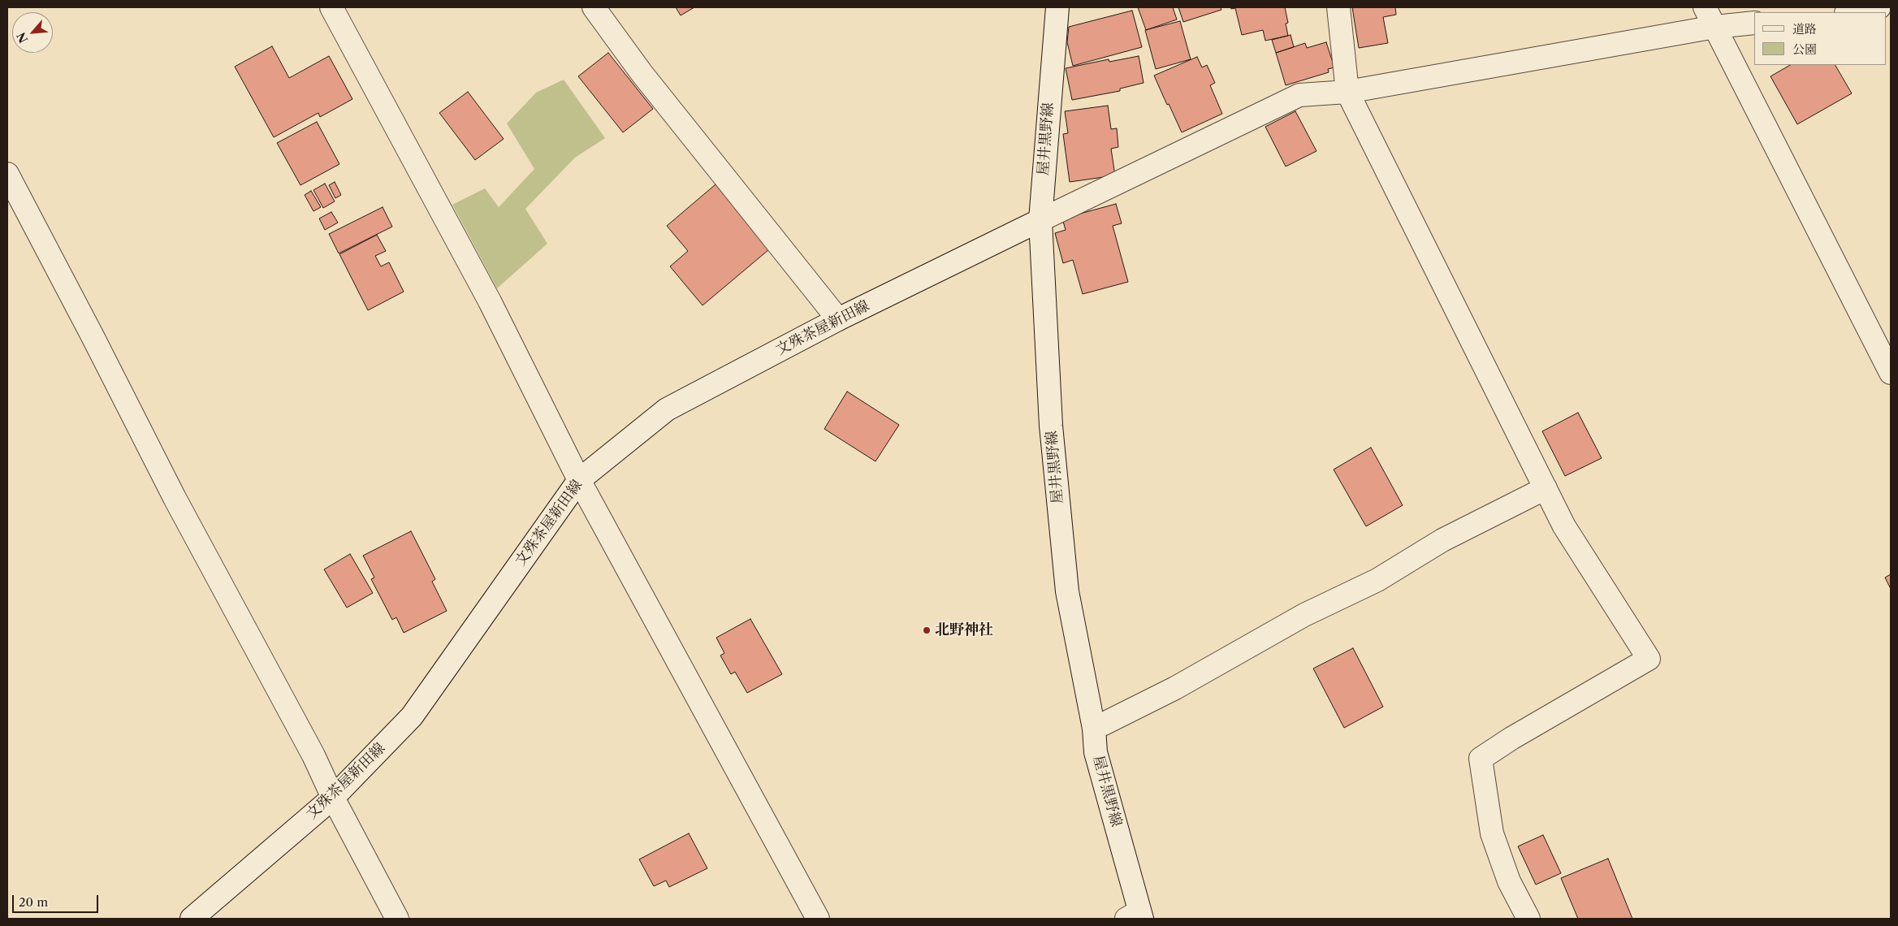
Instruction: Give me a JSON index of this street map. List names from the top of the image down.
{
  "streets": {
    "street": ["屋井黒野線", "文殊茶屋新田線"]
  },
  "crossings": [
    ["屋井黒野線", "文殊茶屋新田線"]
  ],
  "places": ["北野神社"],
  "legend": ["道路", "公園"],
  "scale_bar": "20 m",
  "north": "bottom left"
}
